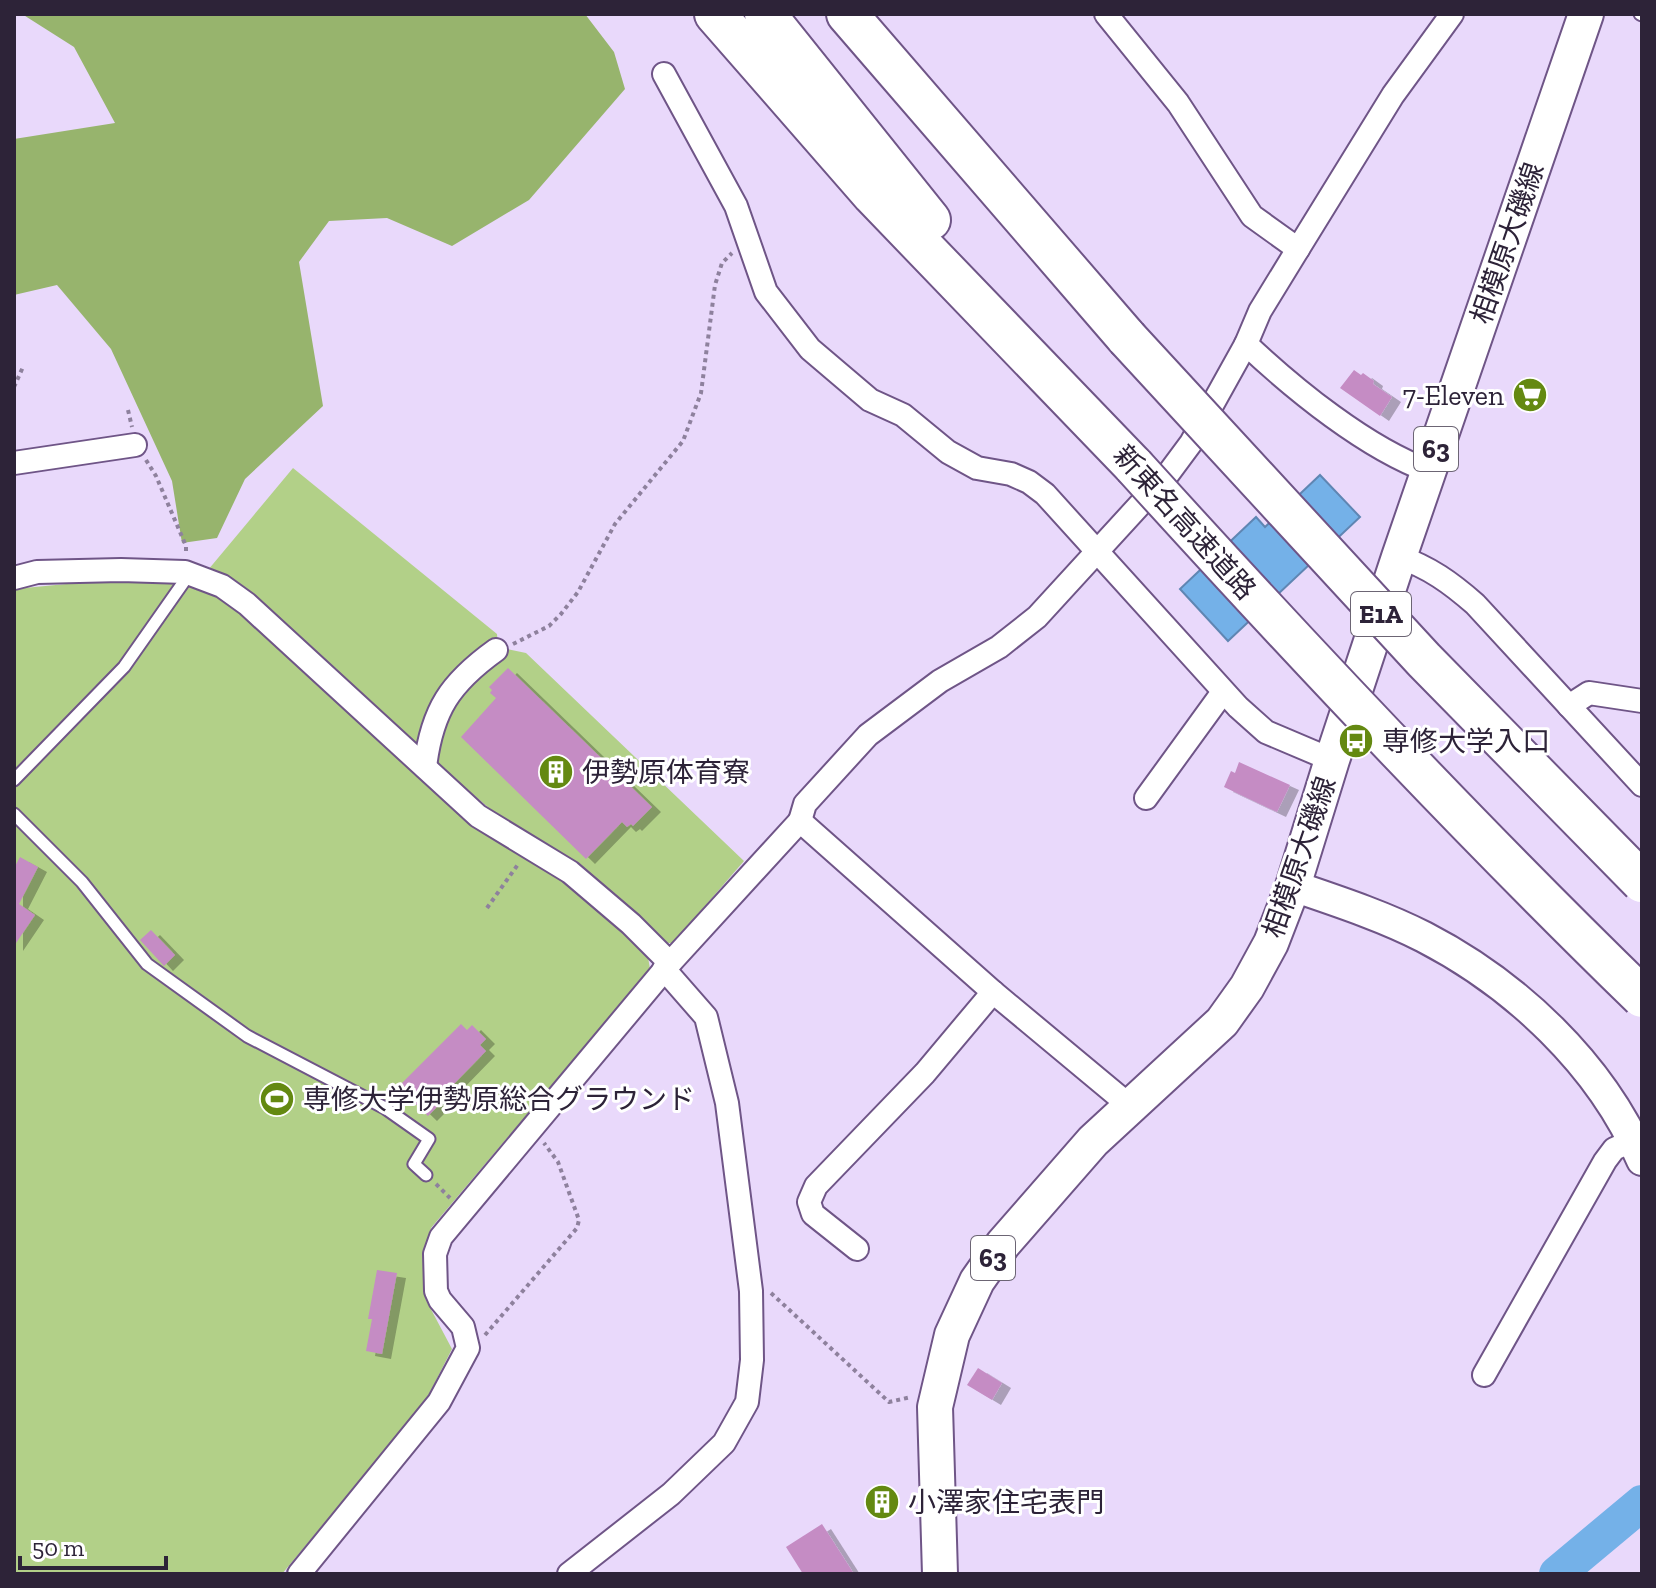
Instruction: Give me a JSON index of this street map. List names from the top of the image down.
{
  "streets": {
    "highway": ["新東名高速道路", "E1A"],
    "main road": ["相模原大磯線", "63"]
  },
  "places": {
    "supermarket": ["7-Eleven"],
    "bus stop": ["専修大学入口"],
    "building": ["伊勢原体育寮", "小澤家住宅表門"],
    "sports": ["専修大学伊勢原総合グラウンド"]
  },
  "scale_bar": "50 m"
}
